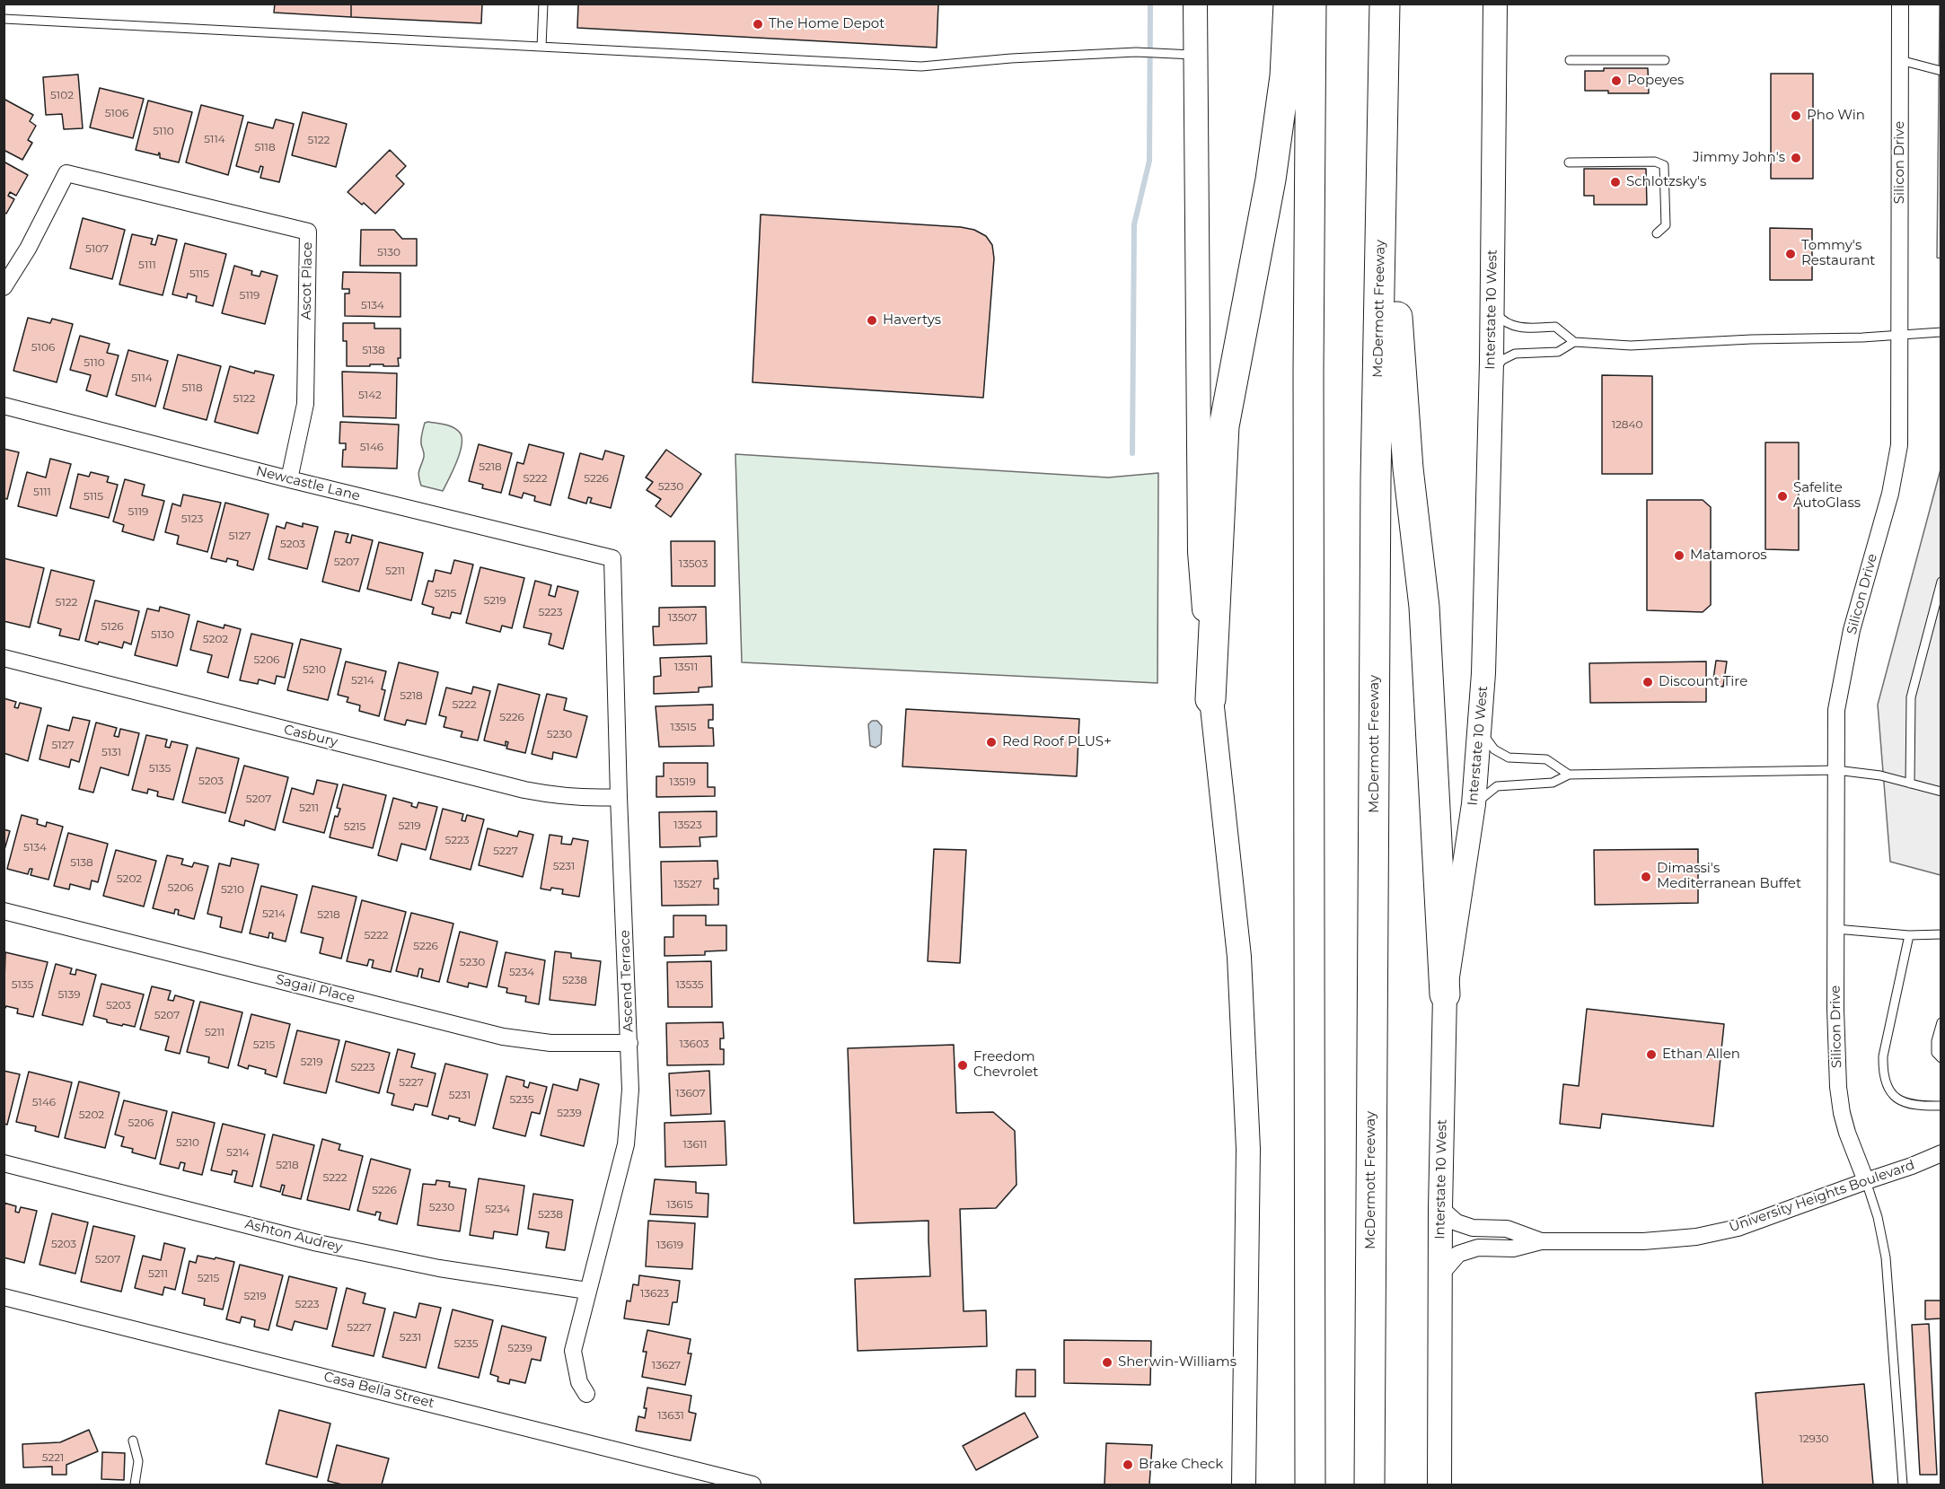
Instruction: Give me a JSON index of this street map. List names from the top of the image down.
{
  "streets": {
    "highway": ["McDermott Freeway"],
    "main road": ["Interstate 10 West"],
    "street": [
      "Silicon Drive",
      "Ascot Place",
      "Newcastle Lane",
      "Casbury",
      "Ascend Terrace",
      "Sagail Place",
      "University Heights Boulevard",
      "Ashton Audrey",
      "Casa Bella Street"
    ]
  },
  "crossings": [
    ["Silicon Drive", "University Heights Boulevard"],
    ["Ascot Place", "Newcastle Lane"],
    ["Interstate 10 West", "University Heights Boulevard"],
    ["Newcastle Lane", "Ascend Terrace"],
    ["Casbury", "Ascend Terrace"],
    ["Ascend Terrace", "Sagail Place"],
    ["Ascend Terrace", "Ashton Audrey"]
  ],
  "places": [
    "The Home Depot",
    "Popeyes",
    "Pho Win",
    "Jimmy John's",
    "Schlotzsky's",
    "Tommy's Restaurant",
    "Havertys",
    "Safelite AutoGlass",
    "Matamoros",
    "Discount Tire",
    "Red Roof PLUS+",
    "Dimassi's Mediterranean Buffet",
    "Ethan Allen",
    "Freedom Chevrolet",
    "Sherwin-Williams",
    "Brake Check"
  ],
  "house_numbers": [
    "5102",
    "5106",
    "5110",
    "5114",
    "5122",
    "5118",
    "5107",
    "5130",
    "5111",
    "5115",
    "5119",
    "5134",
    "5106",
    "5138",
    "5110",
    "5114",
    "5118",
    "5142",
    "5122",
    "12840",
    "5146",
    "5218",
    "5222",
    "5226",
    "5230",
    "5111",
    "5115",
    "5119",
    "5123",
    "5127",
    "5203",
    "5207",
    "13503",
    "5211",
    "5215",
    "5219",
    "5122",
    "5223",
    "13507",
    "5126",
    "5130",
    "5202",
    "5206",
    "13511",
    "5210",
    "5214",
    "5218",
    "5222",
    "5226",
    "13515",
    "5230",
    "5127",
    "5131",
    "5135",
    "5203",
    "13519",
    "5207",
    "5211",
    "13523",
    "5219",
    "5215",
    "5223",
    "5134",
    "5227",
    "5138",
    "5231",
    "5202",
    "13527",
    "5206",
    "5210",
    "5214",
    "5218",
    "5222",
    "5226",
    "5230",
    "5234",
    "5238",
    "5135",
    "13535",
    "5139",
    "5203",
    "5207",
    "5211",
    "13603",
    "5215",
    "5219",
    "5223",
    "5227",
    "13607",
    "5231",
    "5235",
    "5146",
    "5239",
    "5202",
    "5206",
    "5210",
    "13611",
    "5214",
    "5218",
    "5222",
    "5226",
    "13615",
    "5230",
    "5234",
    "5238",
    "5203",
    "13619",
    "5207",
    "5211",
    "5215",
    "13623",
    "5219",
    "5223",
    "5227",
    "5231",
    "5235",
    "5239",
    "13627",
    "13631",
    "12930",
    "5221"
  ]
}
